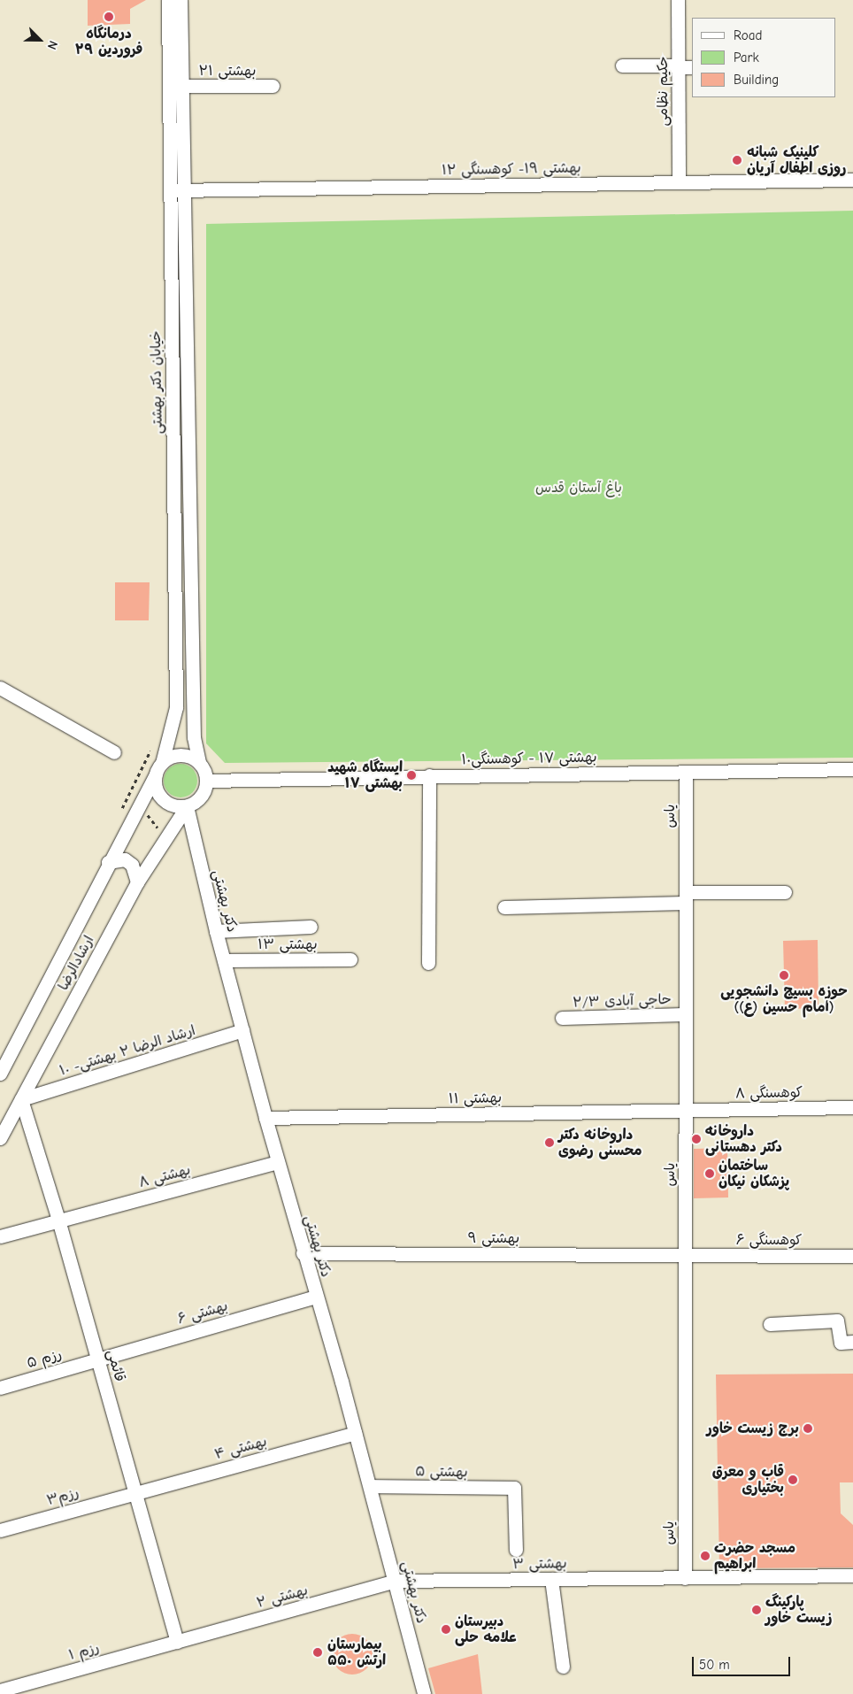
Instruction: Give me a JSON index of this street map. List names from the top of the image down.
{
  "streets": {
    "street": [
      "بهشتی ۲۱",
      "حکیم نظامی",
      "بهشتی ۱۹- کوهسنگی ۱۲",
      "خیابان دکتر بهشتی",
      "بهشتی ۱۷ - کوهسنگی۱۰",
      "یاس",
      "دکتر بهشتی",
      "بهشتی ۱۳",
      "ارشادالرضا",
      "حاجی آبادی ۲/۳",
      "ارشاد الرضا ۲ بهشتی- ۱۰",
      "کوهسنگی ۸",
      "بهشتی ۱۱",
      "بهشتی ۸",
      "بهشتی ۹",
      "کوهسنگی ۶",
      "بهشتی ۶",
      "رزم ۵",
      "قائمی",
      "بهشتی ۴",
      "بهشتی ۵",
      "رزم۳",
      "بهشتی ۳",
      "بهشتی ۲",
      "رزم ۱"
    ]
  },
  "crossings": [
    ["حکیم نظامی", "بهشتی ۱۹- کوهسنگی ۱۲"],
    ["بهشتی ۱۹- کوهسنگی ۱۲", "خیابان دکتر بهشتی"],
    ["خیابان دکتر بهشتی", "بهشتی ۱۷ - کوهسنگی۱۰"],
    ["خیابان دکتر بهشتی", "دکتر بهشتی"],
    ["خیابان دکتر بهشتی", "ارشادالرضا"],
    ["بهشتی ۱۷ - کوهسنگی۱۰", "یاس"],
    ["بهشتی ۱۷ - کوهسنگی۱۰", "دکتر بهشتی"],
    ["بهشتی ۱۷ - کوهسنگی۱۰", "ارشادالرضا"],
    ["یاس", "حاجی آبادی ۲/۳"],
    ["یاس", "کوهسنگی ۸"],
    ["یاس", "بهشتی ۱۱"],
    ["یاس", "بهشتی ۹"],
    ["یاس", "کوهسنگی ۶"],
    ["یاس", "بهشتی ۳"],
    ["دکتر بهشتی", "بهشتی ۱۳"],
    ["دکتر بهشتی", "ارشادالرضا"],
    ["دکتر بهشتی", "ارشاد الرضا ۲ بهشتی- ۱۰"],
    ["دکتر بهشتی", "بهشتی ۱۱"],
    ["دکتر بهشتی", "بهشتی ۸"],
    ["دکتر بهشتی", "بهشتی ۹"],
    ["دکتر بهشتی", "بهشتی ۶"],
    ["دکتر بهشتی", "بهشتی ۴"],
    ["دکتر بهشتی", "بهشتی ۵"],
    ["دکتر بهشتی", "بهشتی ۳"],
    ["دکتر بهشتی", "بهشتی ۲"],
    ["ارشادالرضا", "ارشاد الرضا ۲ بهشتی- ۱۰"],
    ["ارشادالرضا", "قائمی"],
    ["ارشاد الرضا ۲ بهشتی- ۱۰", "قائمی"],
    ["کوهسنگی ۸", "بهشتی ۱۱"],
    ["بهشتی ۸", "قائمی"],
    ["بهشتی ۹", "کوهسنگی ۶"],
    ["بهشتی ۶", "رزم ۵"],
    ["بهشتی ۶", "قائمی"],
    ["رزم ۵", "قائمی"],
    ["قائمی", "بهشتی ۴"],
    ["قائمی", "رزم۳"],
    ["قائمی", "بهشتی ۲"],
    ["قائمی", "رزم ۱"],
    ["بهشتی ۴", "رزم۳"],
    ["بهشتی ۳", "بهشتی ۲"],
    ["بهشتی ۲", "رزم ۱"]
  ],
  "parks": ["باغ آستان قدس"],
  "places": [
    "درمانگاه ۲۹ فروردین",
    "کلینیک شبانه روزی اطفال آریان",
    "ایستگاه شهید بهشتی ۱۷",
    "حوزه بسیج دانشجویی (امام حسین (ع))",
    "داروخانه دکتر دهستانی",
    "داروخانه دکتر محسنی رضوی",
    "ساختمان پزشکان نیکان",
    "برج زیست خاور",
    "قاب و معرق بختیاری",
    "مسجد حضرت ابراهیم",
    "پارکینگ زیست خاور",
    "دبیرستان علامه حلی",
    "بیمارستان ۵۵۰ ارتش"
  ],
  "legend": ["Road", "Park", "Building"],
  "scale_bar": "50 m",
  "north": "bottom right"
}
